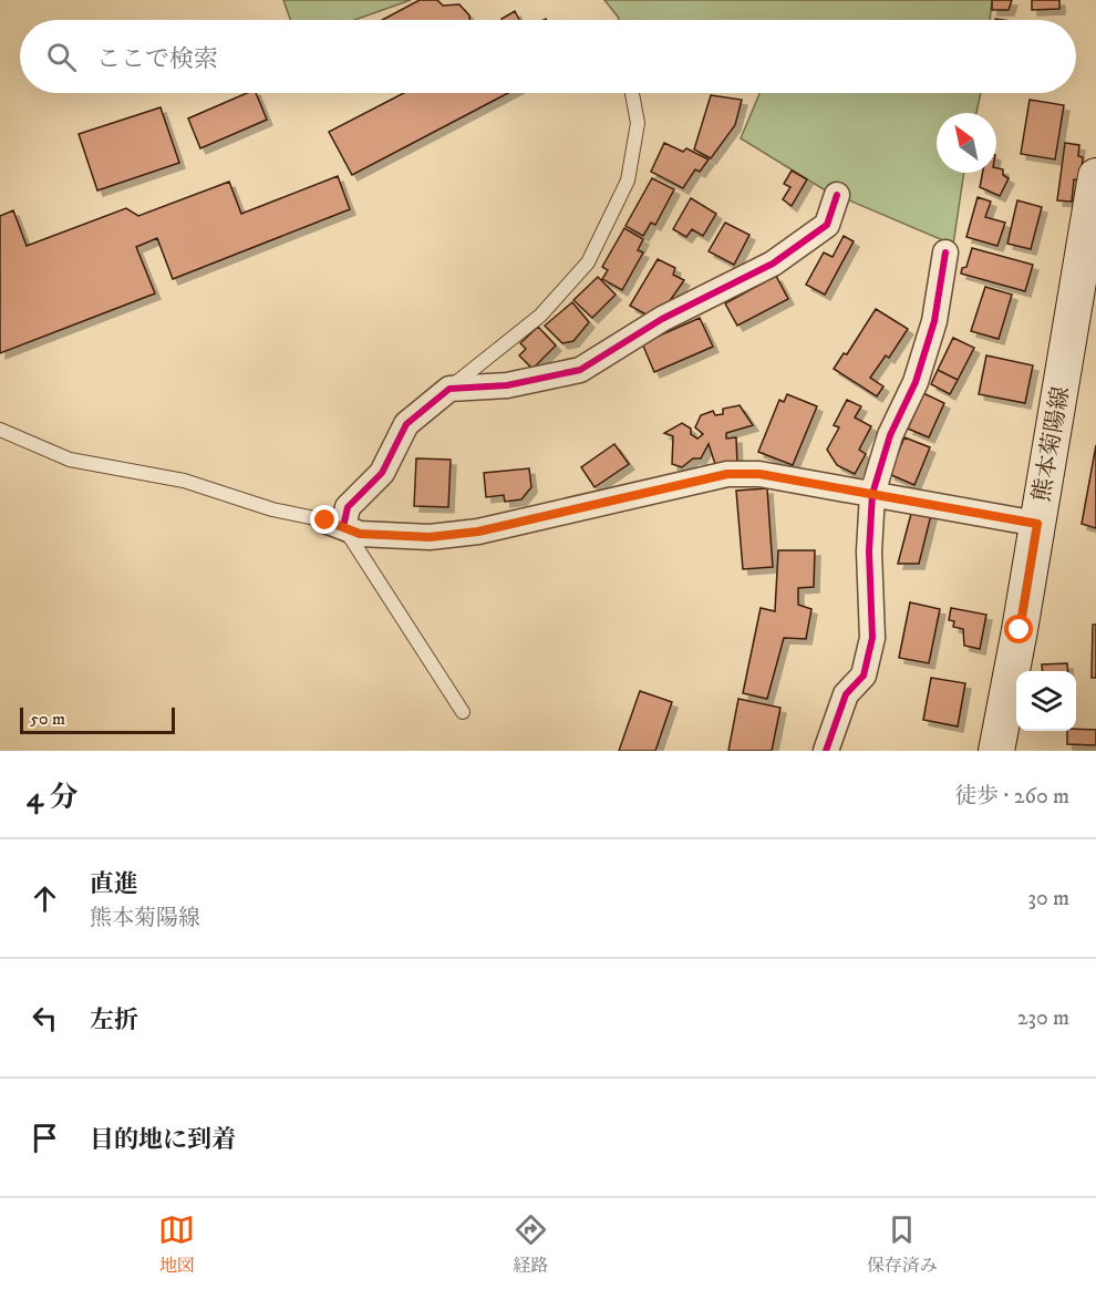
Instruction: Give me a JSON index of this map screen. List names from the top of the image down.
{
  "streets": {
    "main road": ["熊本菊陽線"]
  },
  "scale_bar": "50 m",
  "north": "top left",
  "page": {
    "search": "ここで検索",
    "scale": "50 m",
    "heading": ["4 分", "徒歩 · 260 m"],
    "list": [
      ["直進", "熊本菊陽線", "30 m"],
      ["左折", "230 m"],
      "目的地に到着"
    ],
    "nav": ["地図", "経路", "保存済み"]
  }
}
